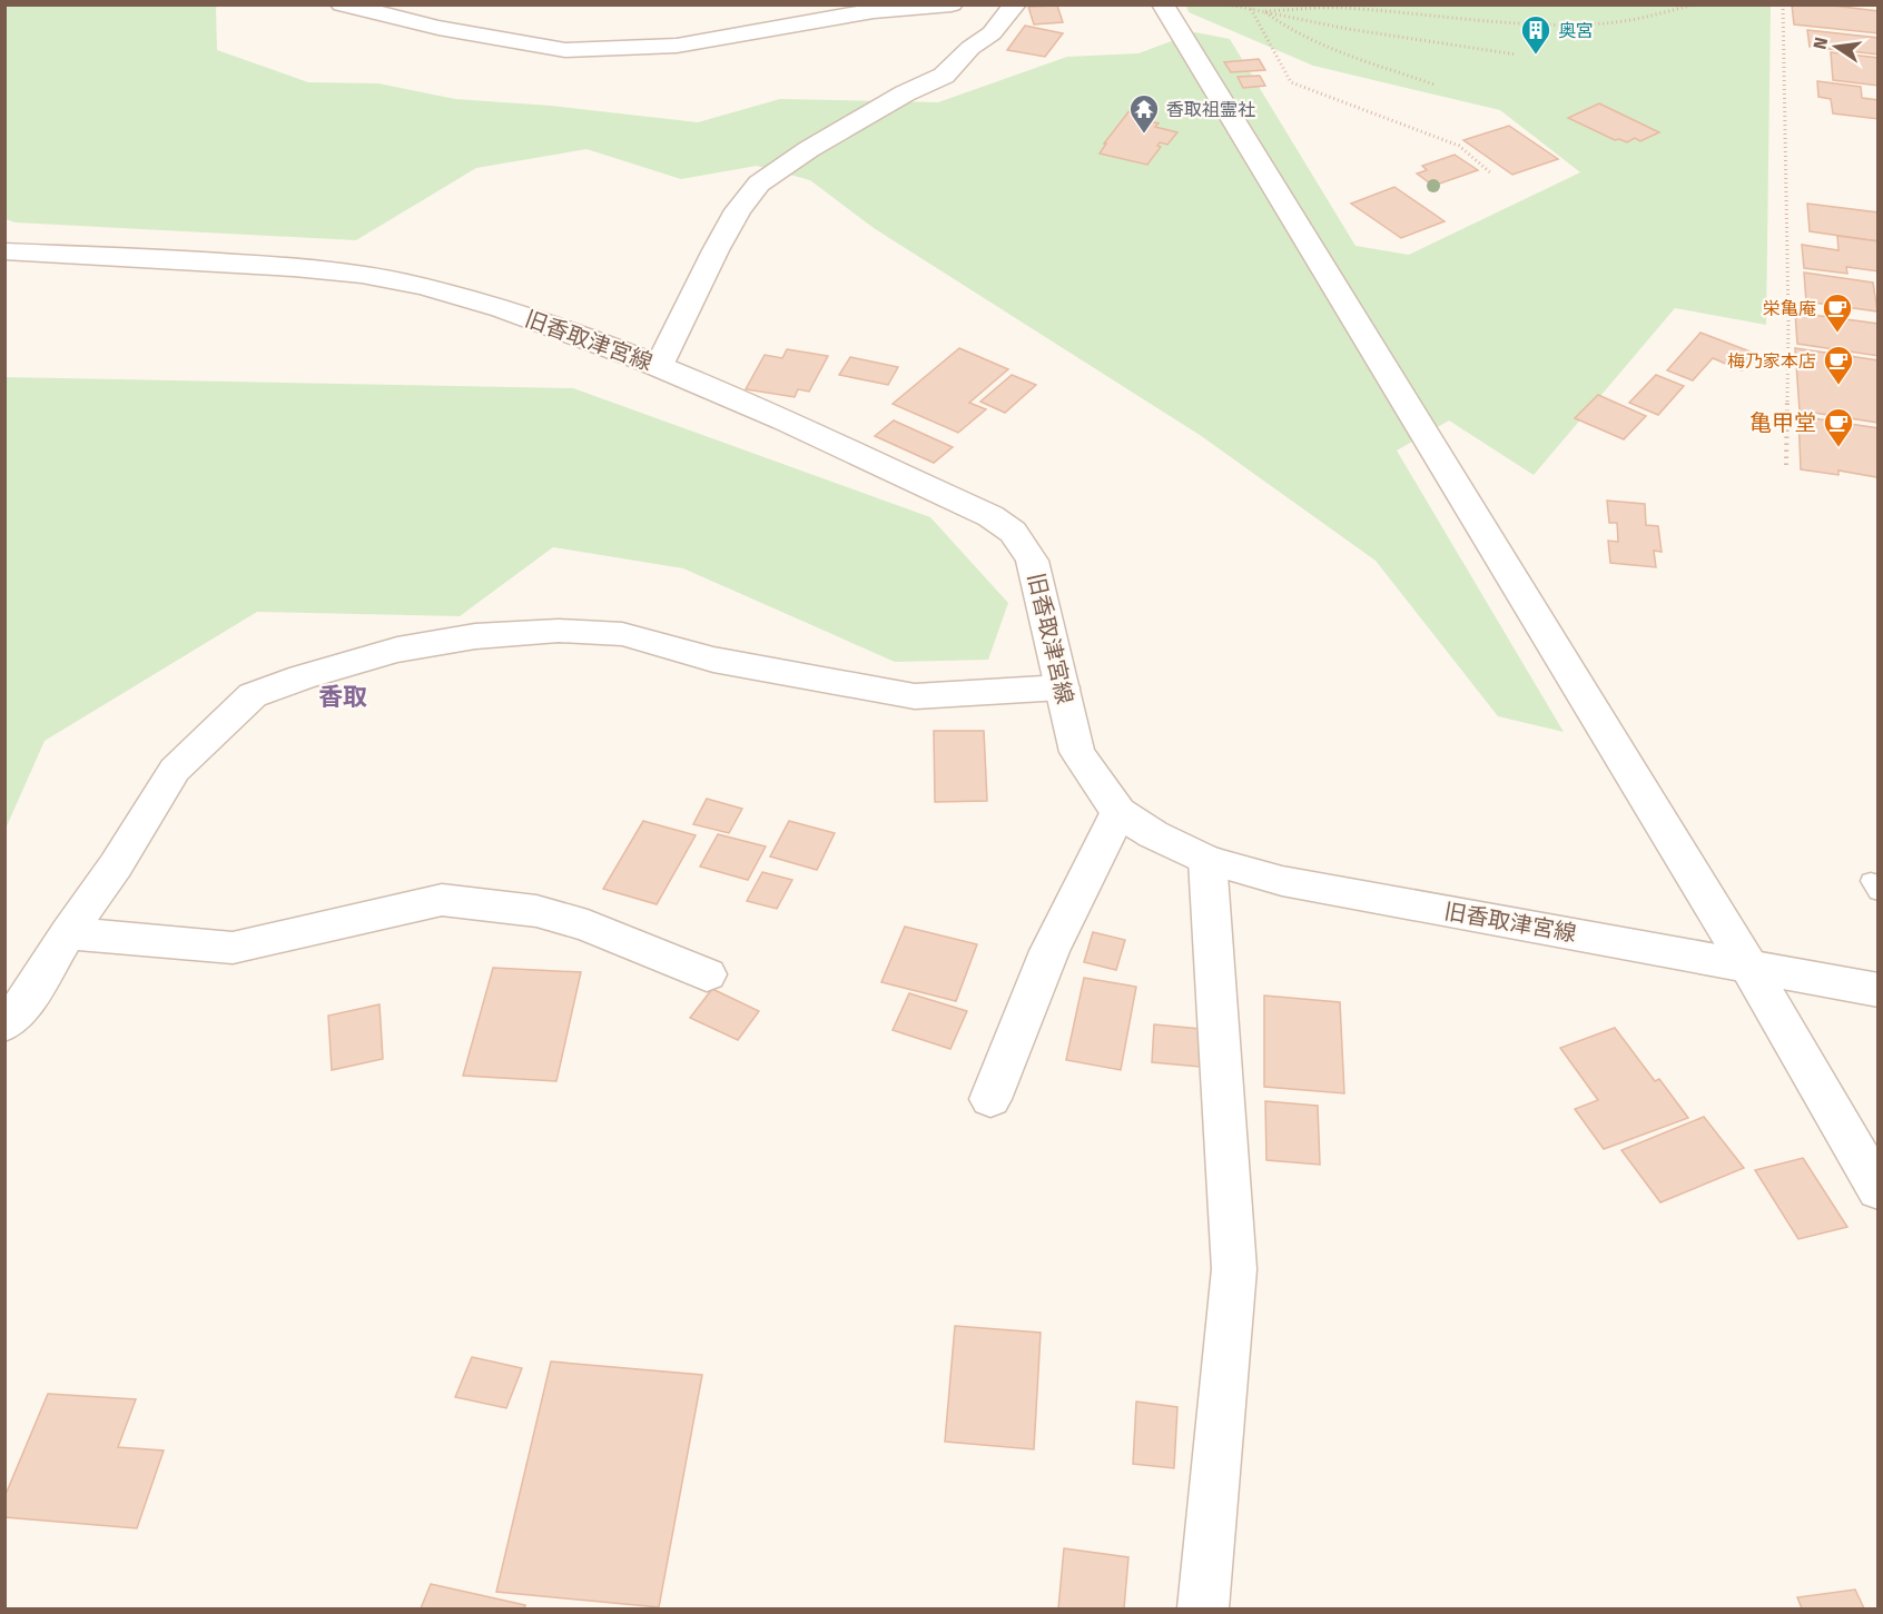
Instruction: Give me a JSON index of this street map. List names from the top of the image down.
{
  "streets": {
    "street": ["旧香取津宮線"]
  },
  "districts": ["香取"],
  "places": {
    "building": ["奥宮"],
    "temple": ["香取祖霊社"],
    "cafe": ["栄亀庵", "梅乃家本店", "亀甲堂"]
  },
  "north": "left"
}
